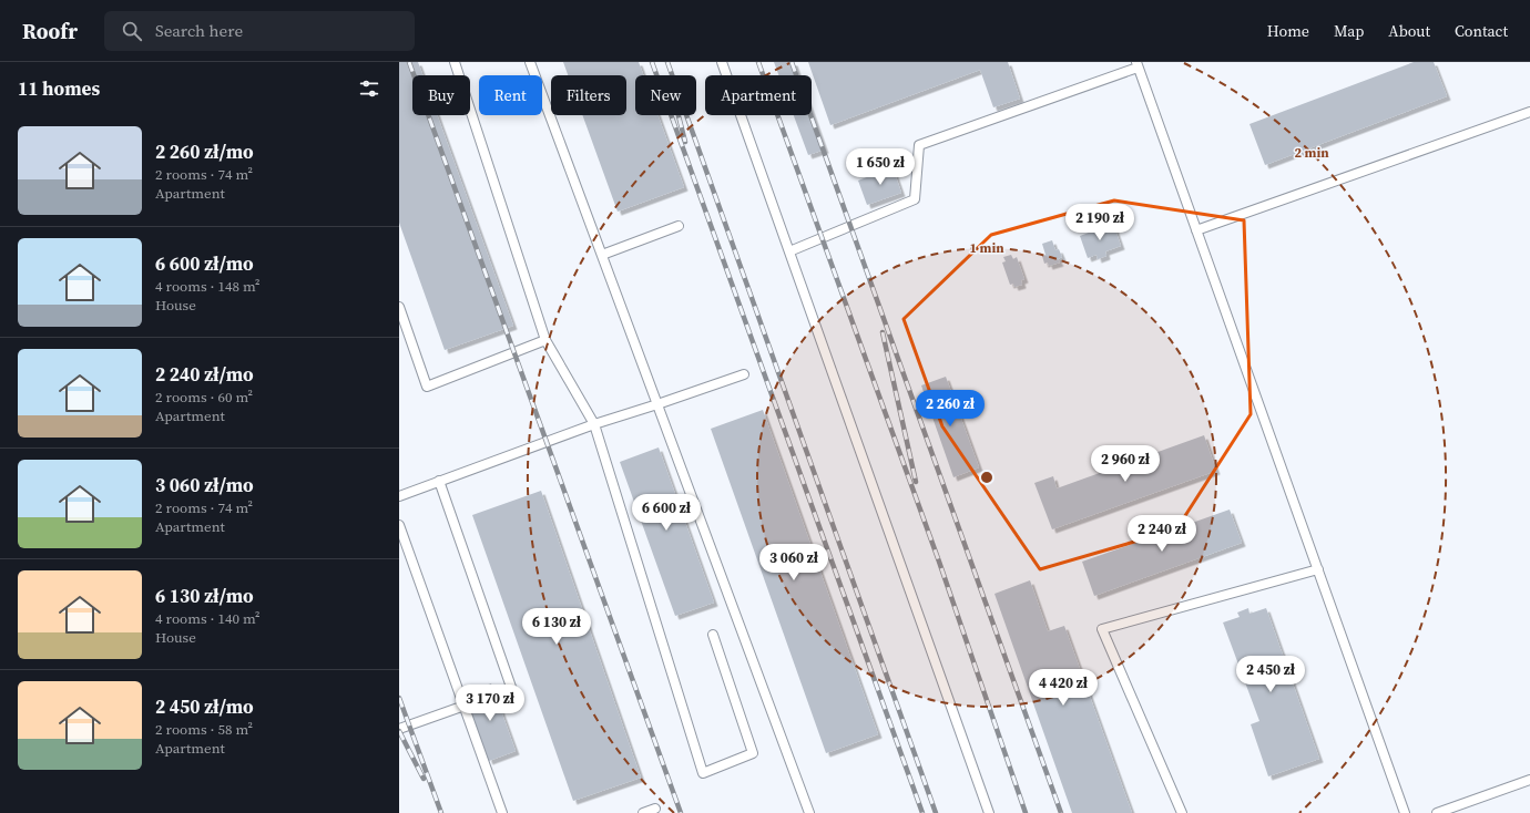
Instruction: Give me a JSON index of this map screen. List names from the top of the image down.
{
  "page": {
    "header": "Roofr",
    "search": "Search here",
    "nav": [
      "Home",
      "Map",
      "About",
      "Contact"
    ],
    "heading": "11 homes",
    "chip": [
      "Buy",
      "Rent",
      "Filters",
      "New",
      "Apartment"
    ],
    "list": [
      {
        "name": "2 260 zł/mo",
        "note": "2 rooms · 74 m² · Apartment"
      },
      {
        "name": "6 600 zł/mo",
        "note": "4 rooms · 148 m² · House"
      },
      {
        "name": "2 240 zł/mo",
        "note": "2 rooms · 60 m² · Apartment"
      },
      {
        "name": "3 060 zł/mo",
        "note": "2 rooms · 74 m² · Apartment"
      },
      {
        "name": "6 130 zł/mo",
        "note": "4 rooms · 140 m² · House"
      },
      {
        "name": "2 450 zł/mo",
        "note": "2 rooms · 58 m² · Apartment"
      }
    ],
    "price": [
      "1 650 zł",
      "2 190 zł",
      "2 260 zł",
      "2 960 zł",
      "6 600 zł",
      "2 240 zł",
      "3 060 zł",
      "6 130 zł",
      "2 450 zł",
      "4 420 zł",
      "3 170 zł"
    ]
  },
  "rings": ["2 min", "1 min"]
}
